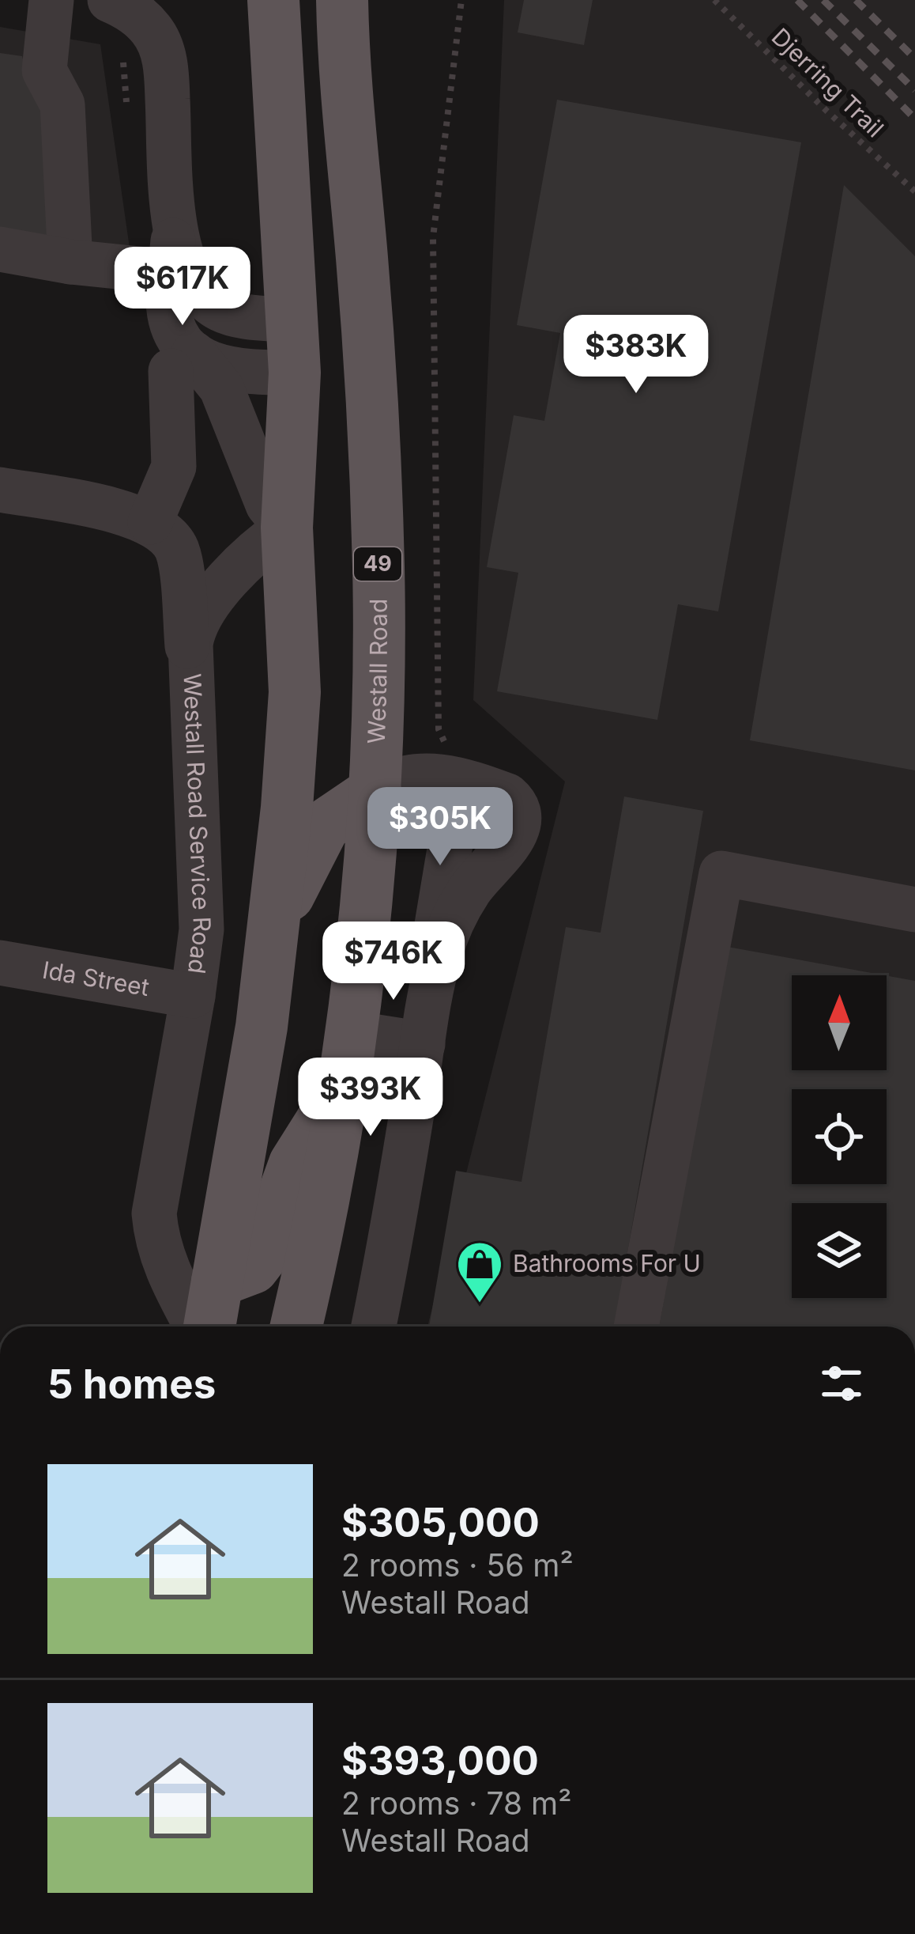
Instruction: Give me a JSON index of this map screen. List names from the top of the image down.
{
  "streets": {
    "main road": ["49", "Westall Road"],
    "street": ["Westall Road Service Road", "Ida Street"],
    "path": ["Djerring Trail"]
  },
  "crossings": [
    ["Westall Road Service Road", "Ida Street"]
  ],
  "places": {
    "shop": ["Bathrooms For U"]
  },
  "north": "top",
  "page": {
    "price": [
      "$617K",
      "$383K",
      "$305K",
      "$746K",
      "$393K"
    ],
    "heading": "5 homes",
    "list": [
      {
        "name": "$305,000",
        "note": "2 rooms · 56 m² · Westall Road"
      },
      {
        "name": "$393,000",
        "note": "2 rooms · 78 m² · Westall Road"
      }
    ]
  }
}
